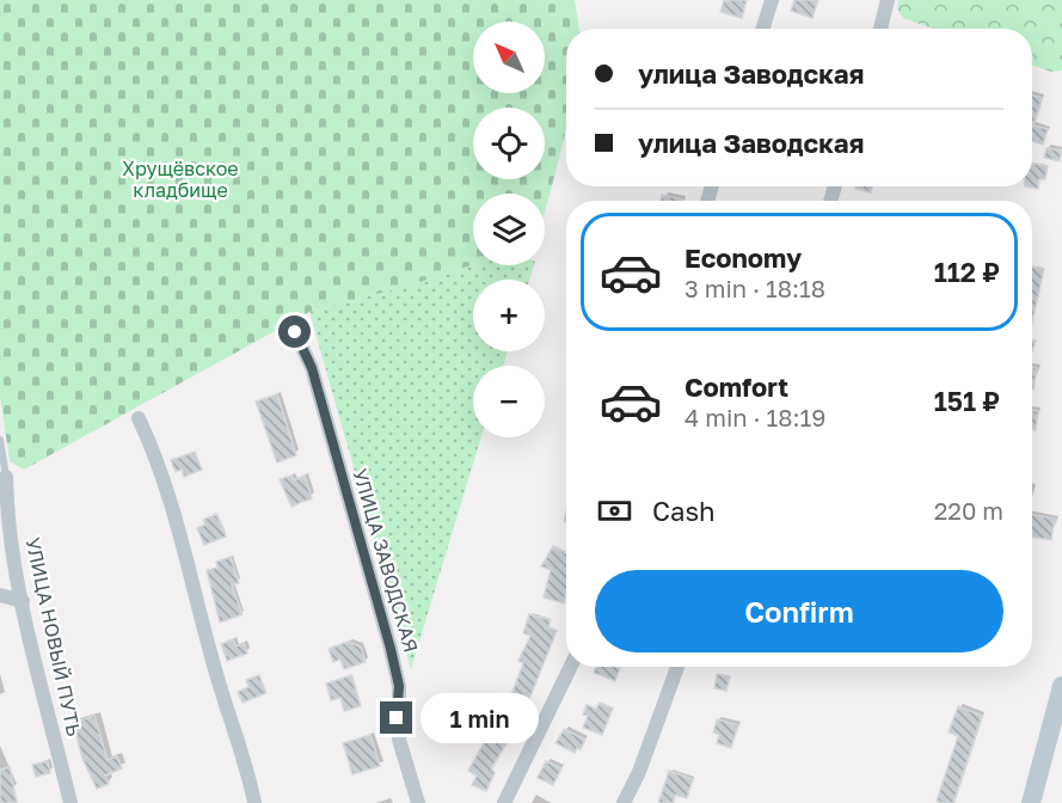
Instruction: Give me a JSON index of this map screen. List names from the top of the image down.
{
  "streets": {
    "street": ["УЛИЦА ЗАВОДСКАЯ", "УЛИЦА НОВЫЙ ПУТЬ"]
  },
  "parks": ["Хрущёвское кладбище"],
  "north": "top left",
  "page": {
    "map_buttons": ["+", "−"],
    "banner": ["улица Заводская", "улица Заводская"],
    "list": [
      {
        "name": "Economy",
        "note": "3 min · 18:18",
        "value": "112 ₽"
      },
      {
        "name": "Comfort",
        "note": "4 min · 18:19",
        "value": "151 ₽"
      }
    ],
    "pay": ["Cash", "220 m"],
    "buttons": "Confirm",
    "bubble": "1 min"
  }
}
